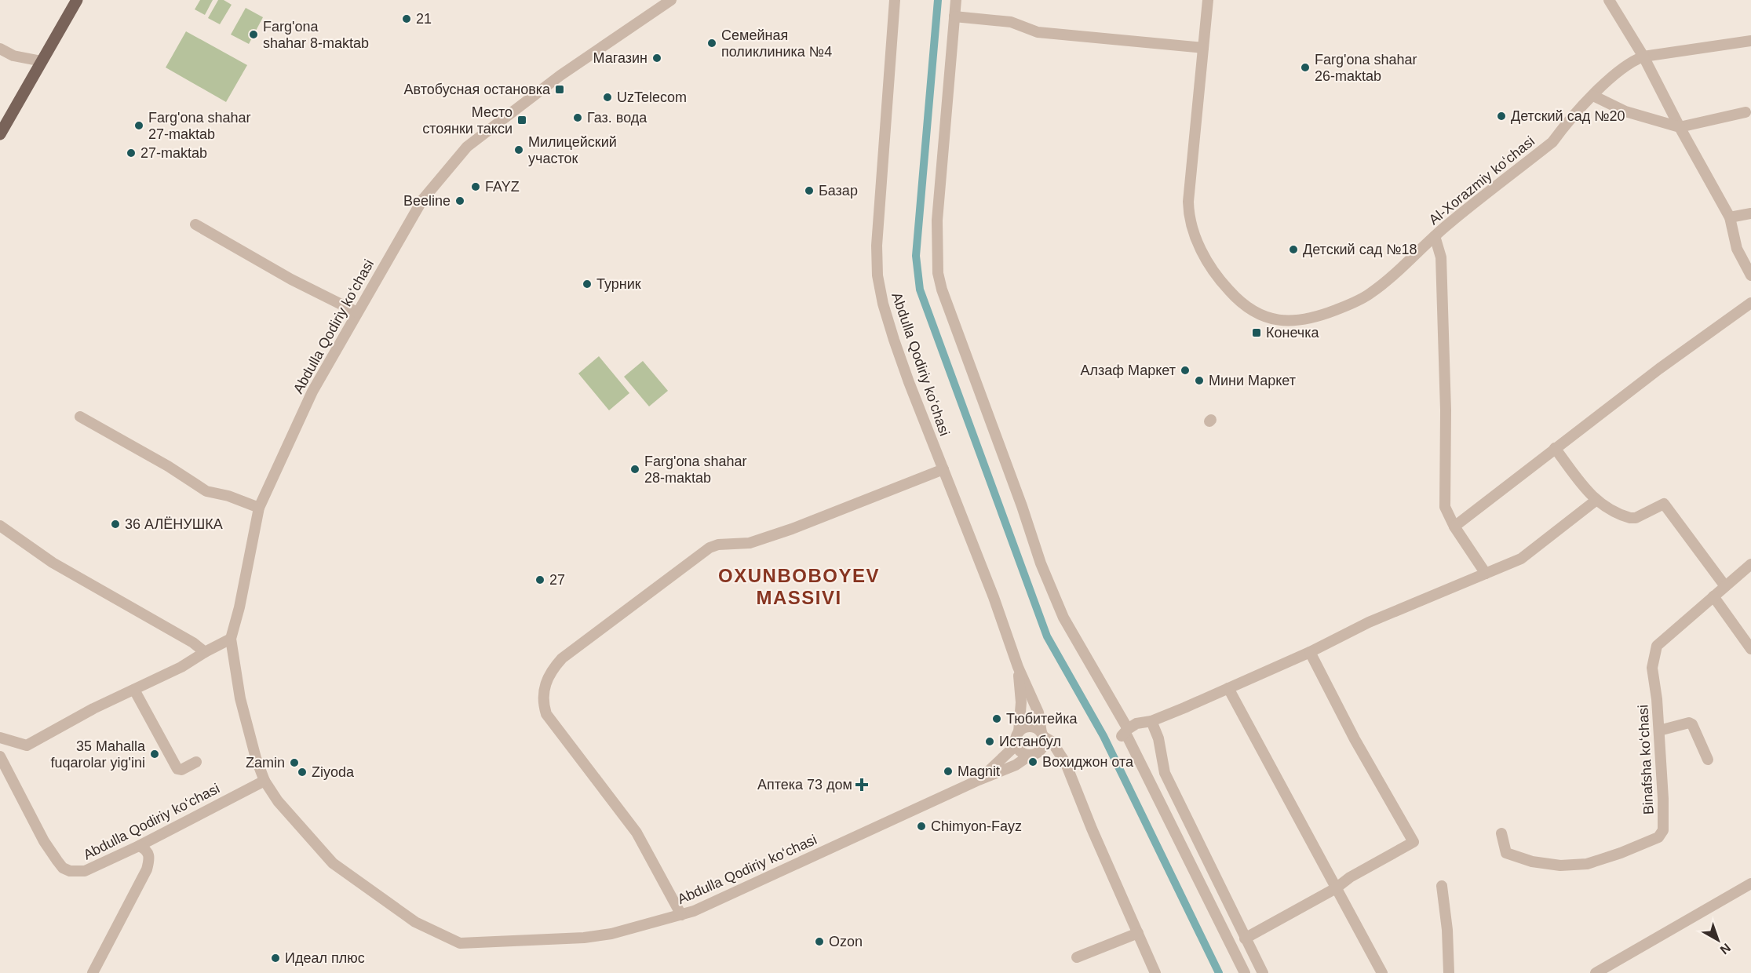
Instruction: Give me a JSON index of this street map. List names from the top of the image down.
{
  "streets": {
    "street": ["Al-Xorazmiy koʻchasi", "Abdulla Qodiriy koʻchasi", "Binafsha koʻchasi"]
  },
  "districts": ["OXUNBOBOYEV MASSIVI"],
  "places": {
    "other": [
      "21",
      "Farg'ona shahar 8-maktab",
      "Семейная поликлиника №4",
      "Магазин",
      "Farg'ona shahar 26-maktab",
      "UzTelecom",
      "Детский сад №20",
      "Газ. вода",
      "Farg'ona shahar 27-maktab",
      "Милицейский участок",
      "27-maktab",
      "FAYZ",
      "Базар",
      "Beeline",
      "Детский сад №18",
      "Турник",
      "Алзаф Маркет",
      "Мини Маркет",
      "Farg'ona shahar 28-maktab",
      "36 АЛЁНУШКА",
      "27",
      "Тюбитейка",
      "Истанбул",
      "35 Mahalla fuqarolar yig'ini",
      "Вохиджон ота",
      "Zamin",
      "Magnit",
      "Ziyoda",
      "Chimyon-Fayz",
      "Ozon",
      "Идеал плюс"
    ],
    "transit": ["Автобусная остановка", "Место стоянки такси", "Конечка"],
    "health": ["Аптека 73 дом"]
  },
  "north": "bottom right"
}
